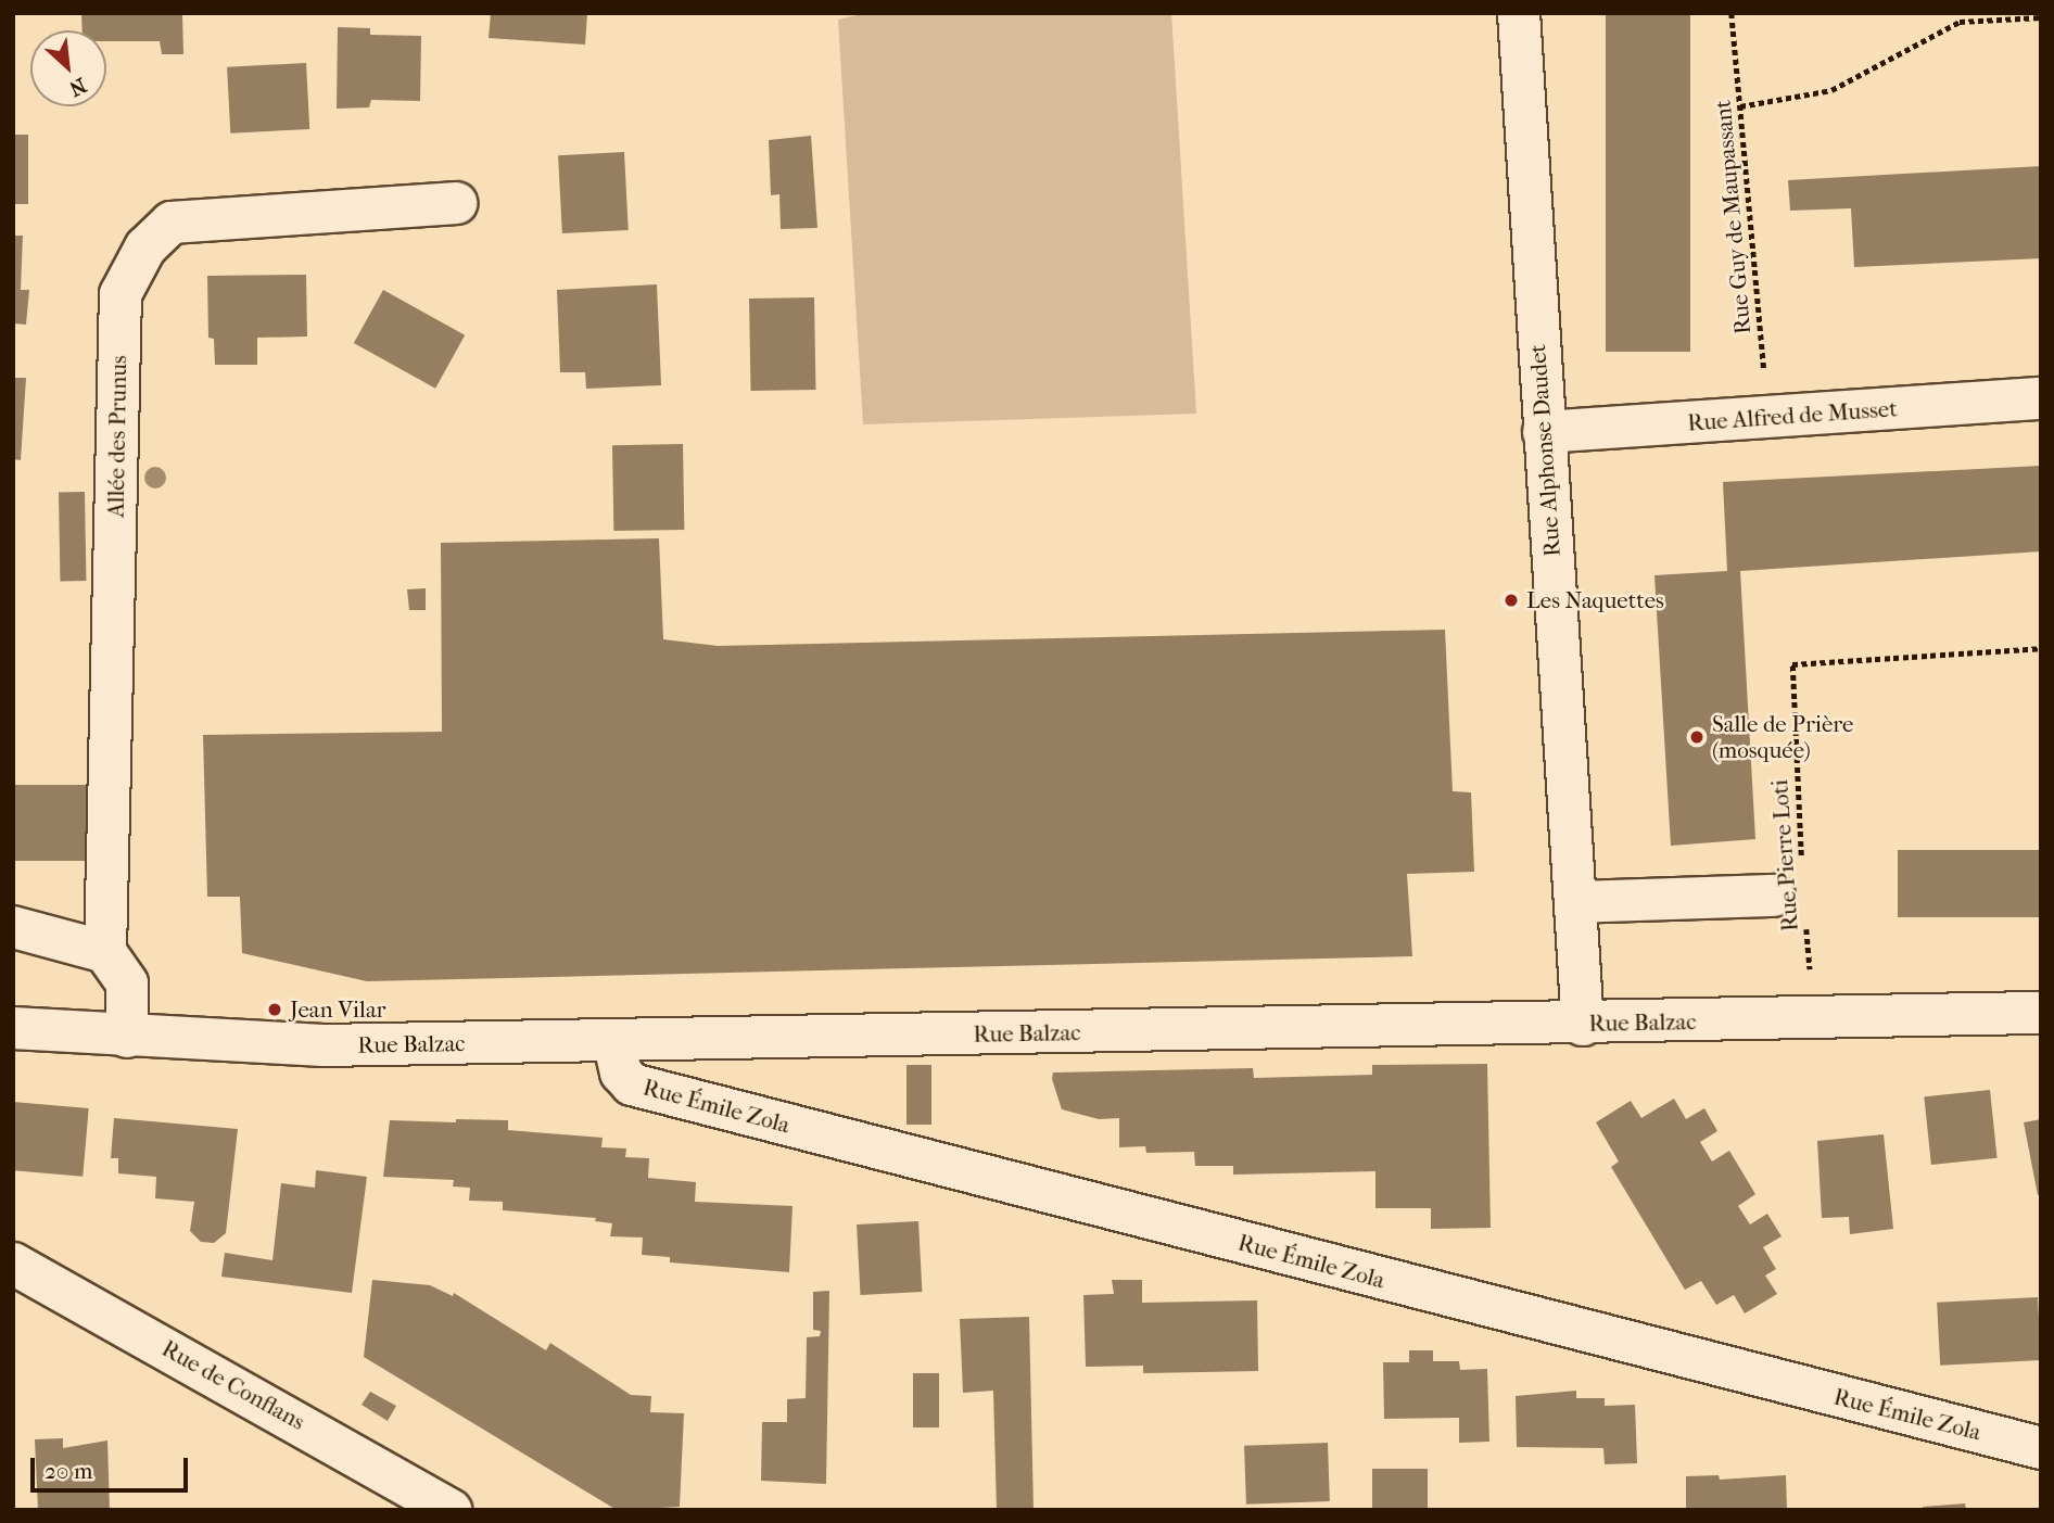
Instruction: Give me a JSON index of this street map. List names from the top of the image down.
{
  "streets": {
    "street": [
      "Rue Alfred de Musset",
      "Allée des Prunus",
      "Rue Alphonse Daudet",
      "Rue Balzac",
      "Rue Émile Zola",
      "Rue de Conflans"
    ],
    "path": ["Rue Guy de Maupassant", "Rue Pierre Loti"]
  },
  "crossings": [
    ["Rue Guy de Maupassant", "Rue Alfred de Musset"],
    ["Rue Alfred de Musset", "Rue Alphonse Daudet"],
    ["Rue Alphonse Daudet", "Rue Balzac"],
    ["Rue Pierre Loti", "Rue Balzac"],
    ["Rue Balzac", "Rue Émile Zola"]
  ],
  "places": ["Les Naquettes", "Salle de Prière (mosquée)", "Jean Vilar"],
  "scale_bar": "20 m",
  "north": "bottom right"
}
